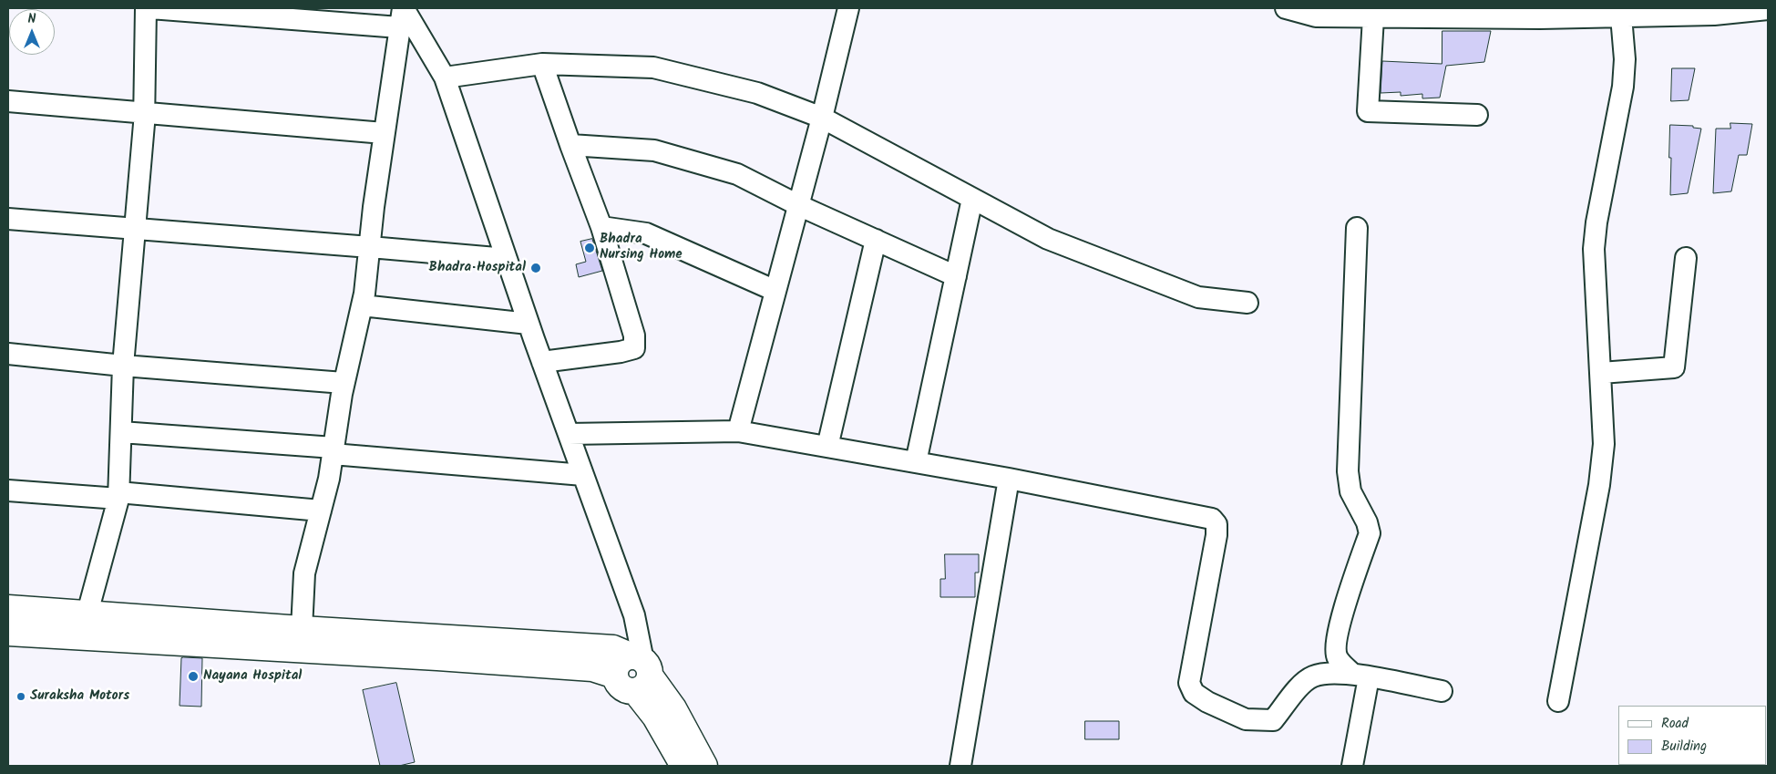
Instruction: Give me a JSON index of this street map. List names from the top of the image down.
{
  "places": [
    "Bhadra Nursing Home",
    "Bhadra Hospital",
    "Nayana Hospital",
    "Suraksha Motors"
  ],
  "legend": ["Road", "Building"],
  "north": "top"
}
